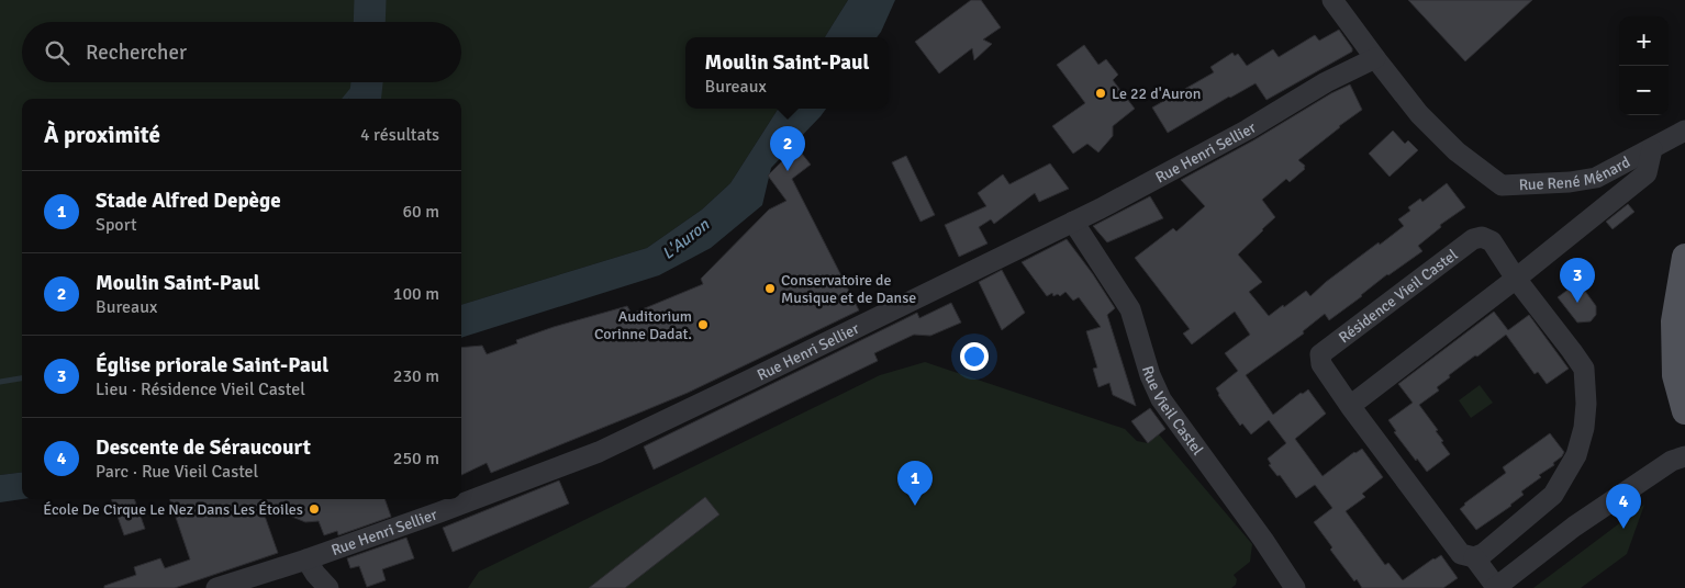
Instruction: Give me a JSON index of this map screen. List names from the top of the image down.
{
  "streets": {
    "street": [
      "Rue Henri Sellier",
      "Rue René Ménard",
      "Résidence Vieil Castel",
      "Rue Vieil Castel"
    ]
  },
  "crossings": [
    ["Rue Henri Sellier", "Rue René Ménard"],
    ["Rue Henri Sellier", "Rue Vieil Castel"]
  ],
  "water": ["L'Auron"],
  "places": [
    "Le 22 d'Auron",
    "Conservatoire de Musique et de Danse",
    "Auditorium Corinne Dadat.",
    "École De Cirque Le Nez Dans Les Étoiles"
  ],
  "page": {
    "map_buttons": ["+", "−"],
    "search": "Rechercher",
    "popup": ["Moulin Saint-Paul", "Bureaux"],
    "heading": ["À proximité", "4 résultats"],
    "pins": [
      "2",
      "3",
      "1",
      "4"
    ],
    "list": [
      {
        "mark": "1",
        "name": "Stade Alfred Depège",
        "note": "Sport",
        "value": "60 m"
      },
      {
        "mark": "2",
        "name": "Moulin Saint-Paul",
        "note": "Bureaux",
        "value": "100 m"
      },
      {
        "mark": "3",
        "name": "Église priorale Saint-Paul",
        "note": "Lieu · Résidence Vieil Castel",
        "value": "230 m"
      },
      {
        "mark": "4",
        "name": "Descente de Séraucourt",
        "note": "Parc · Rue Vieil Castel",
        "value": "250 m"
      }
    ]
  }
}
